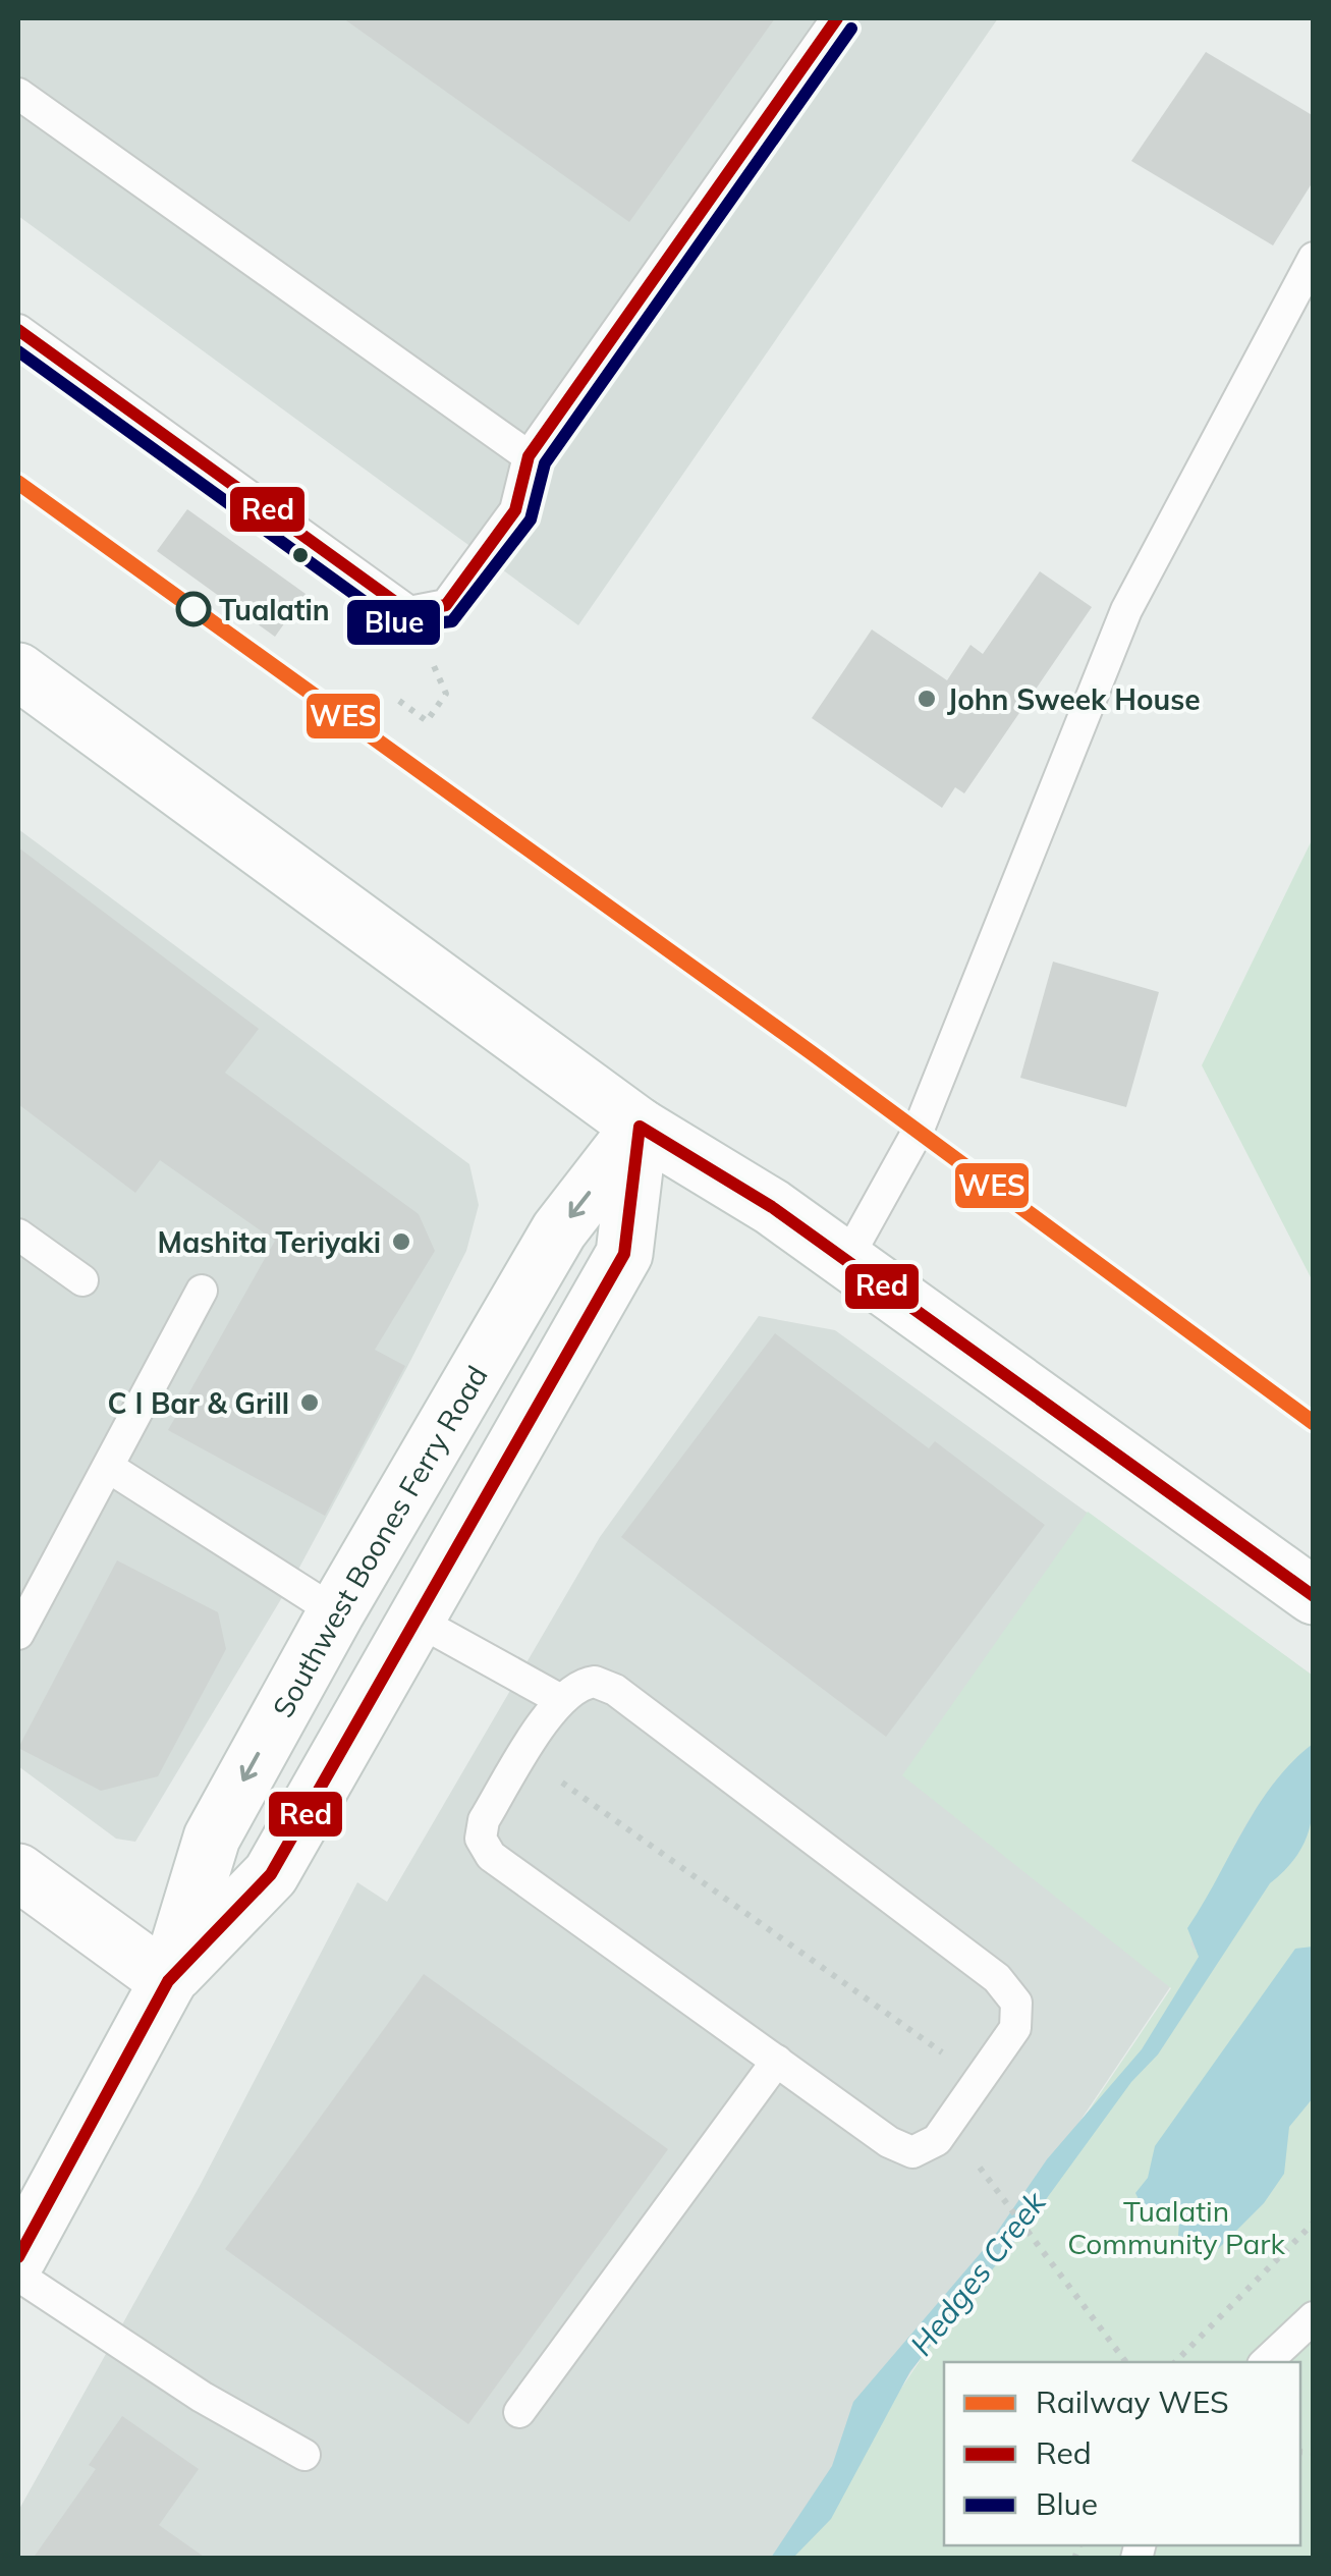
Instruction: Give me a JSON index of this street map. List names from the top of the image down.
{
  "streets": {
    "main road": ["Southwest Boones Ferry Road"]
  },
  "water": ["Hedges Creek"],
  "parks": ["Tualatin Community Park"],
  "places": [
    "Tualatin",
    "John Sweek House",
    "Mashita Teriyaki",
    "C I Bar & Grill"
  ],
  "lines": ["transit line Red", "transit line Blue", "rail line WES"],
  "legend": ["Railway WES", "Red", "Blue"]
}
